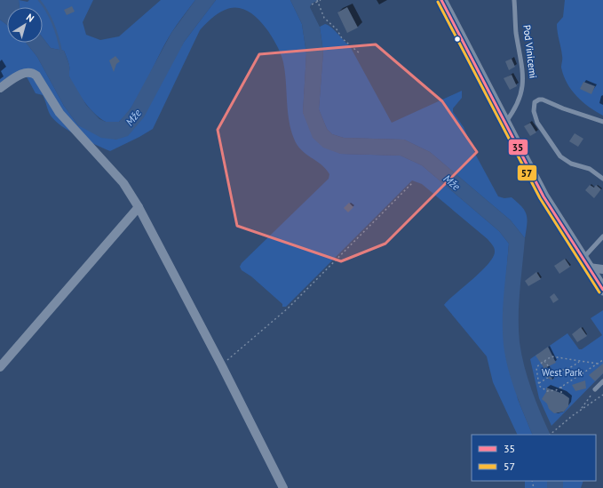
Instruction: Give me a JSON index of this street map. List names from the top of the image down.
{
  "streets": {
    "lane": ["Pod Vinicemi"]
  },
  "water": ["Mže"],
  "parks": ["West Park"],
  "lines": ["transit line 35", "transit line 57"],
  "legend": ["35", "57"],
  "north": "top right"
}
